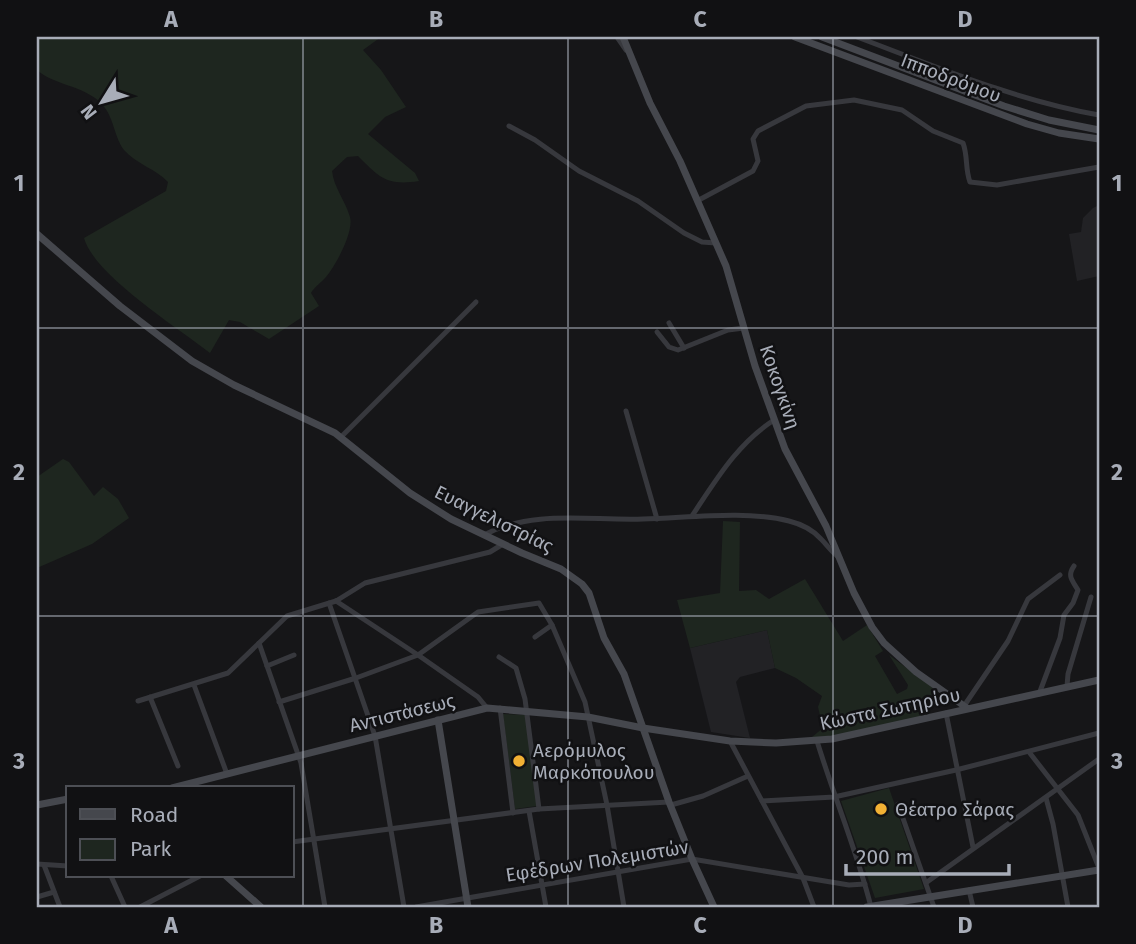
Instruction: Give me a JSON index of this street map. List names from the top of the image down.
{
  "streets": {
    "street": [
      "Ιπποδρόμου",
      "Κοκογκίνη",
      "Ευαγγελιστρίας",
      "Κώστα Σωτηρίου",
      "Αντιστάσεως",
      "Εφέδρων Πολεμιστών"
    ]
  },
  "crossings": [
    ["Κοκογκίνη", "Κώστα Σωτηρίου"],
    ["Ευαγγελιστρίας", "Κώστα Σωτηρίου"],
    ["Ευαγγελιστρίας", "Αντιστάσεως"],
    ["Ευαγγελιστρίας", "Εφέδρων Πολεμιστών"],
    ["Κώστα Σωτηρίου", "Αντιστάσεως"]
  ],
  "places": ["Αερόμυλος Μαρκόπουλου", "Θέατρο Σάρας"],
  "legend": ["Road", "Park"],
  "scale_bar": "200 m",
  "north": "bottom left",
  "grid": {
    "columns": [
      "A",
      "B",
      "C",
      "D"
    ],
    "rows": ["1", "2", "3"]
  }
}
